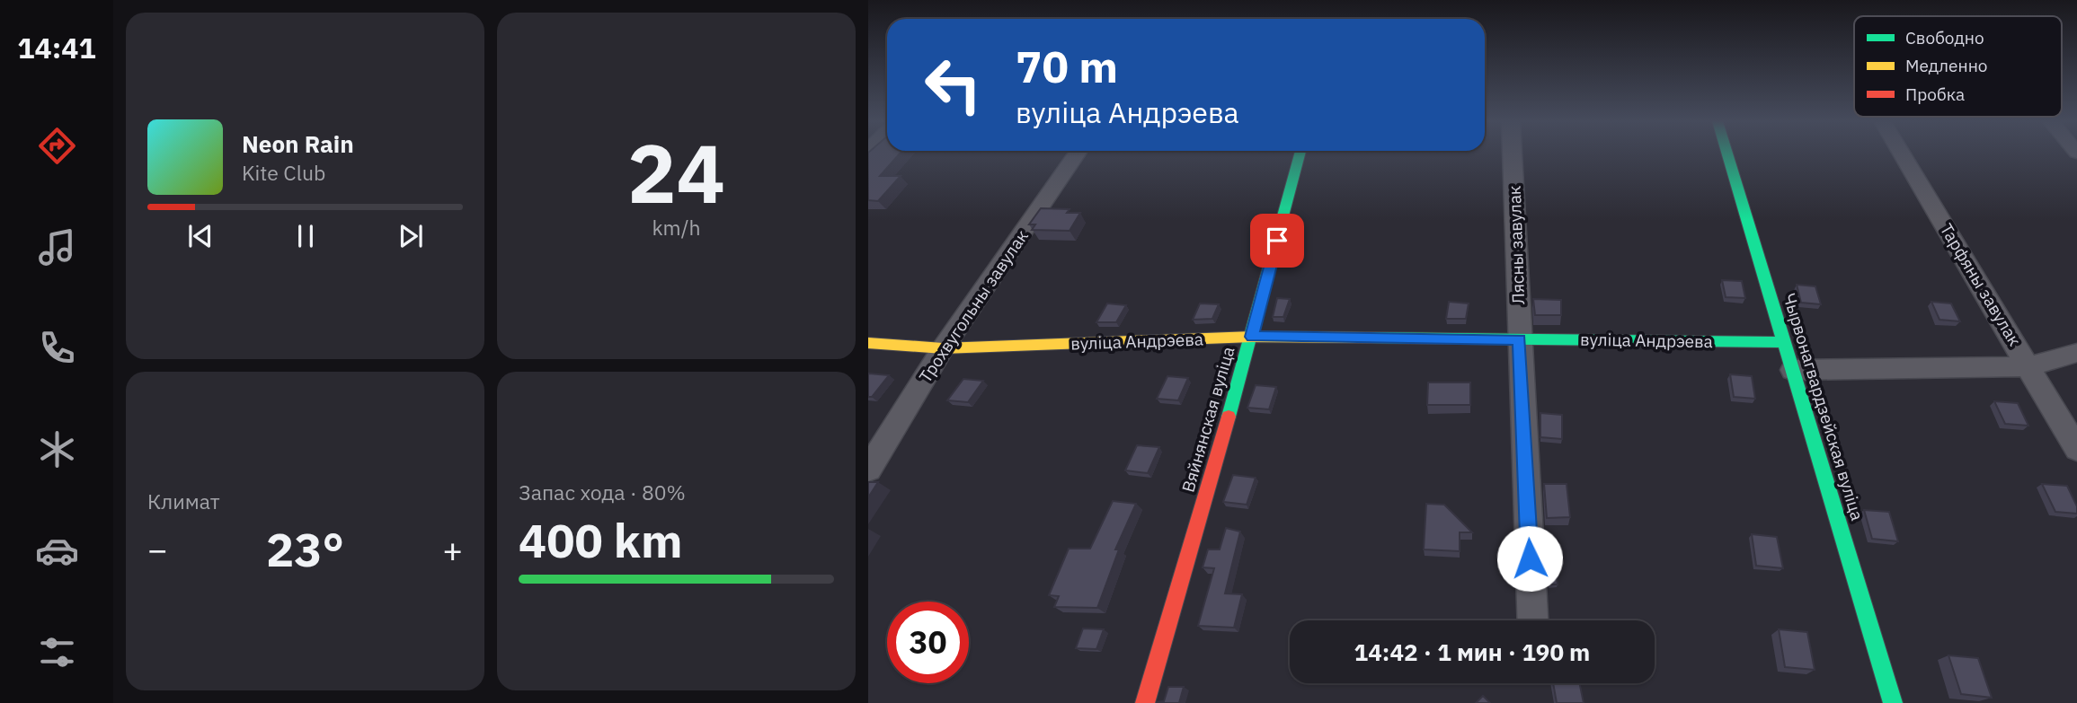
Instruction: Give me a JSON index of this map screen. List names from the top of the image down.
{
  "streets": {
    "street": [
      "Лясны завулак",
      "Тарфяны завулак",
      "Трохвугольны завулак",
      "вуліца Андрэева",
      "Чырвонагвардзейская вуліца",
      "Вяйнянская вуліца"
    ]
  },
  "crossings": [
    ["Лясны завулак", "вуліца Андрэева"],
    ["Трохвугольны завулак", "вуліца Андрэева"],
    ["вуліца Андрэева", "Чырвонагвардзейская вуліца"],
    ["вуліца Андрэева", "Вяйнянская вуліца"]
  ],
  "legend": ["Свободно", "Медленно", "Пробка"],
  "page": {
    "tabs": "14:41",
    "tile": [
      ["24", "km/h"],
      "Климат",
      ["Запас хода · 80%", "400 km"]
    ],
    "turn": ["70 m", "вуліца Андрэева"],
    "song": ["Neon Rain", "Kite Club"],
    "heat": ["−", "23°", "+"],
    "limit": "30",
    "trip": "14:42 · 1 мин · 190 m"
  }
}
